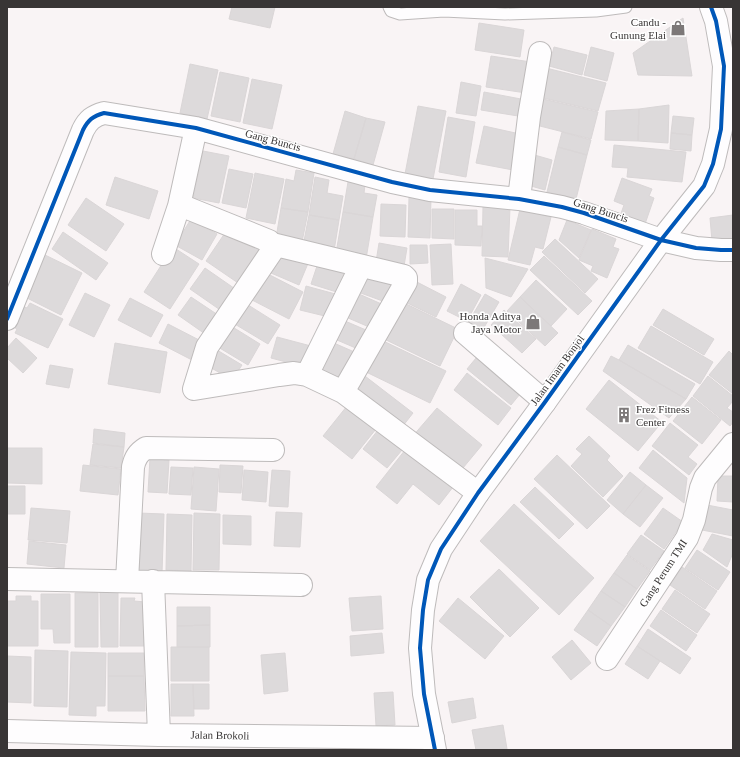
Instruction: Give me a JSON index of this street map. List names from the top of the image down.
{
  "streets": {
    "street": [
      "Gang Buncis",
      "Jalan Imam Bonjol",
      "Gang Perum TMI",
      "Jalan Brokoli"
    ]
  },
  "crossings": [
    ["Gang Buncis", "Jalan Imam Bonjol"],
    ["Jalan Imam Bonjol", "Jalan Brokoli"]
  ],
  "places": {
    "shop": ["Candu - Gunung Elai", "Honda Aditya Jaya Motor"],
    "building": ["Frez Fitness Center"]
  }
}
